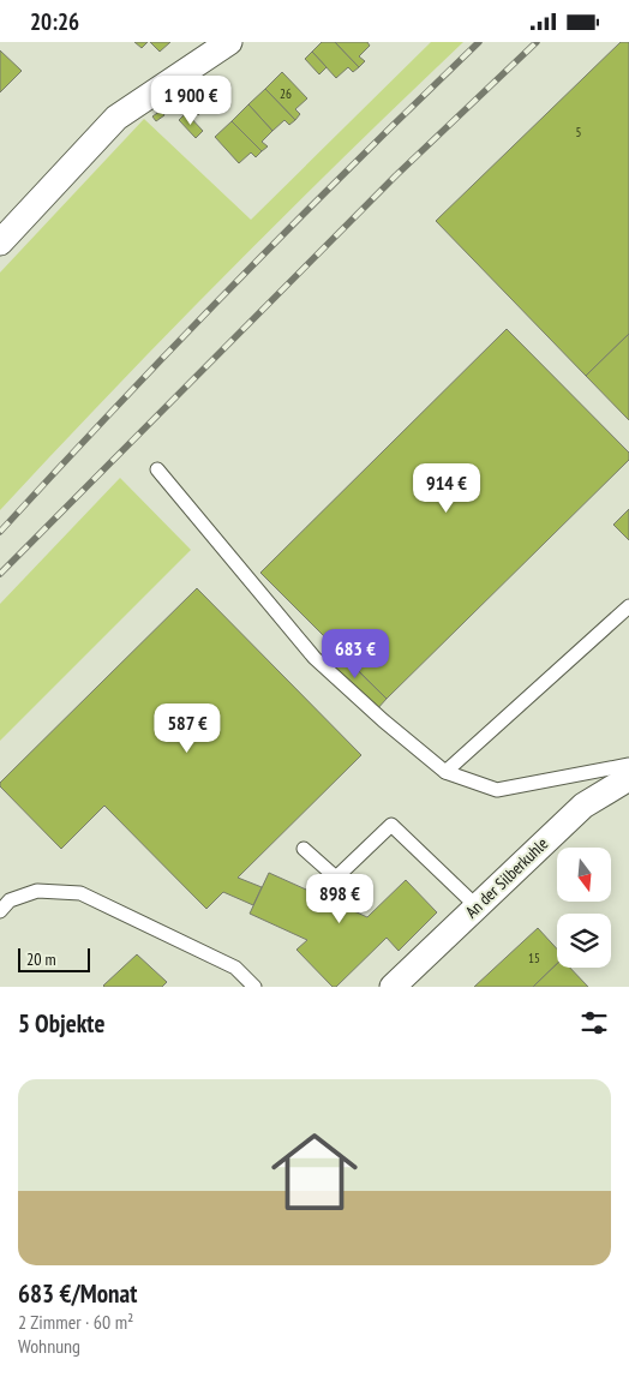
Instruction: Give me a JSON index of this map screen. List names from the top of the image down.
{
  "streets": {
    "street": ["An der Silberkuhle"]
  },
  "house_numbers": ["26", "5", "15"],
  "scale_bar": "20 m",
  "north": "bottom",
  "page": {
    "status": "20:26",
    "price": [
      "1 900 €",
      "914 €",
      "683 €",
      "587 €",
      "898 €"
    ],
    "scale": "20 m",
    "heading": "5 Objekte",
    "list": [
      {
        "name": "683 €/Monat",
        "note": "2 Zimmer · 60 m² · Wohnung"
      }
    ]
  }
}
